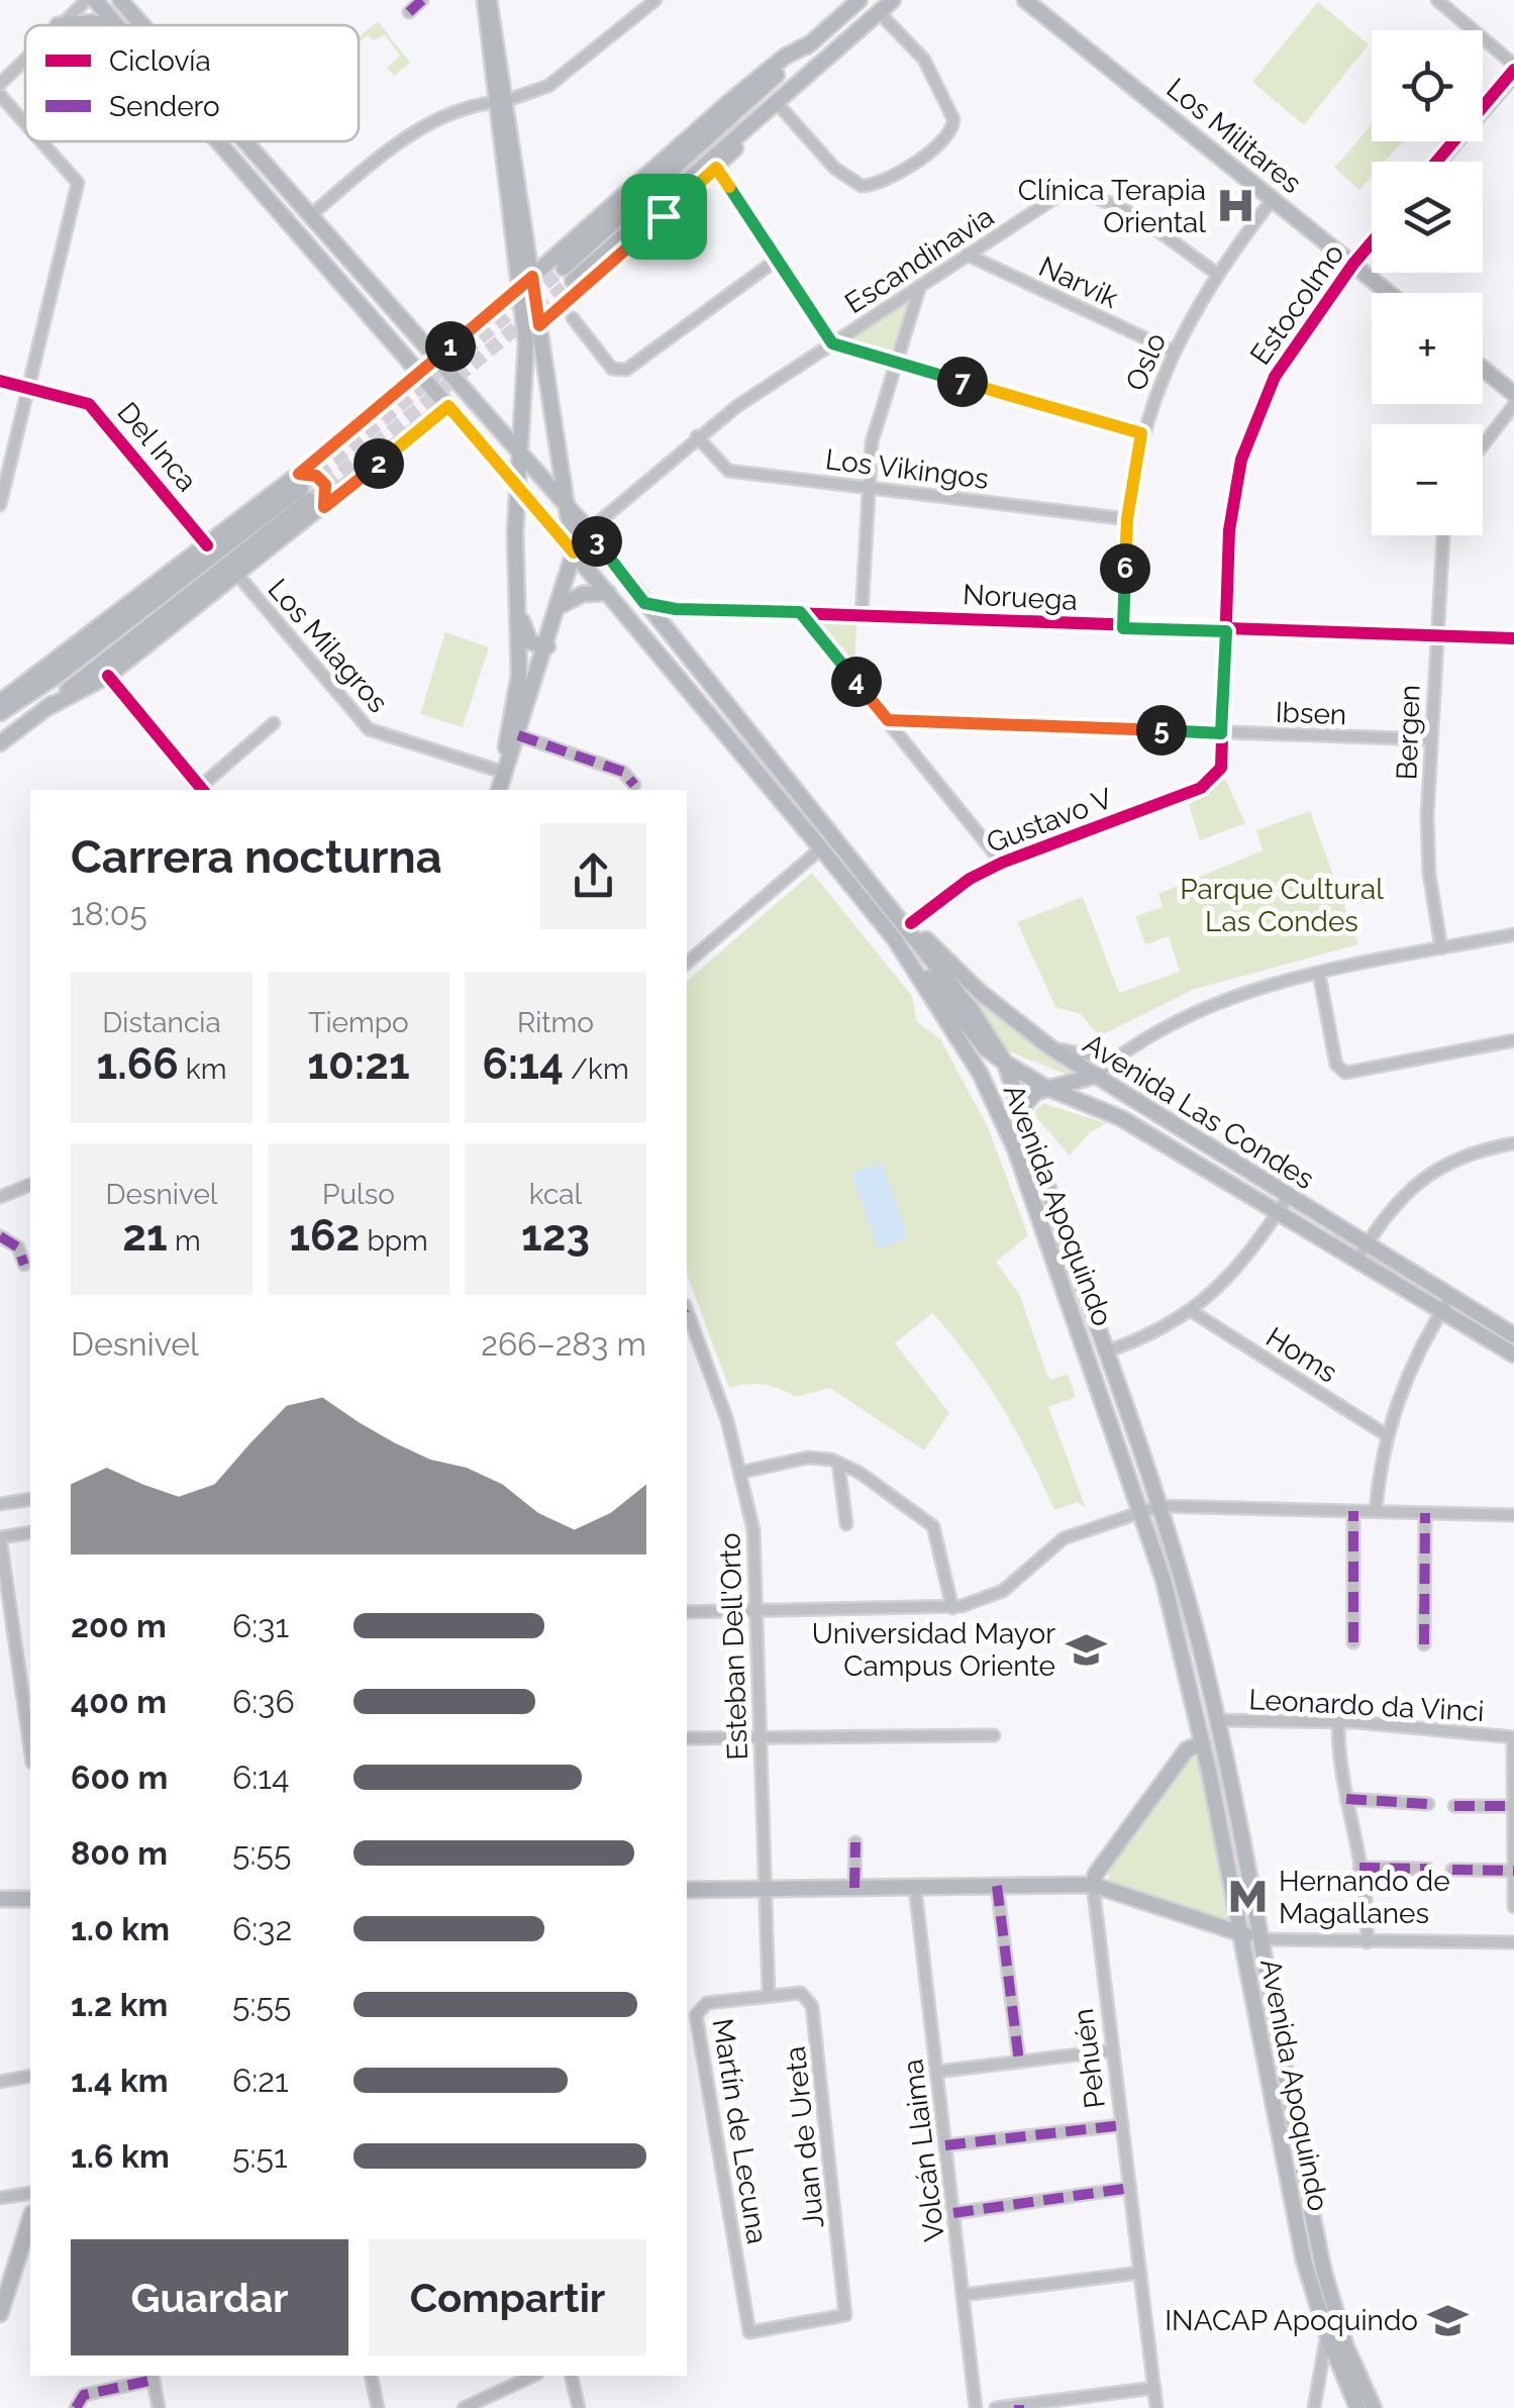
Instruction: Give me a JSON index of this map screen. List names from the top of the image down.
{
  "streets": {
    "main road": ["Los Militares", "Avenida Las Condes", "Avenida Apoquindo"],
    "street": [
      "Escandinavia",
      "Narvik",
      "Estocolmo",
      "Oslo",
      "Del Inca",
      "Los Vikingos",
      "Noruega",
      "Los Milagros",
      "Ibsen",
      "Bergen",
      "Gustavo V",
      "Homs",
      "Esteban Dell'Orto",
      "Leonardo da Vinci",
      "Pehuén",
      "Martín de Lecuna",
      "Juan de Ureta",
      "Volcán Llaima"
    ]
  },
  "crossings": [
    ["Los Militares", "Estocolmo"],
    ["Los Militares", "Oslo"],
    ["Escandinavia", "Narvik"],
    ["Escandinavia", "Oslo"],
    ["Escandinavia", "Los Vikingos"],
    ["Escandinavia", "Avenida Apoquindo"],
    ["Narvik", "Oslo"],
    ["Estocolmo", "Noruega"],
    ["Estocolmo", "Ibsen"],
    ["Estocolmo", "Gustavo V"],
    ["Oslo", "Los Vikingos"],
    ["Oslo", "Noruega"],
    ["Noruega", "Bergen"],
    ["Noruega", "Avenida Apoquindo"],
    ["Ibsen", "Bergen"],
    ["Gustavo V", "Avenida Las Condes"],
    ["Avenida Las Condes", "Avenida Apoquindo"],
    ["Avenida Apoquindo", "Leonardo da Vinci"],
    ["Esteban Dell'Orto", "Martín de Lecuna"],
    ["Esteban Dell'Orto", "Juan de Ureta"],
    ["Martín de Lecuna", "Juan de Ureta"]
  ],
  "parks": ["Parque Cultural Las Condes"],
  "places": {
    "hospital": ["Clínica Terapia Oriental"],
    "school or university": ["Universidad Mayor Campus Oriente", "INACAP Apoquindo"],
    "metro station": ["Hernando de Magallanes"]
  },
  "legend": ["Ciclovía", "Sendero"],
  "page": {
    "map_buttons": ["+", "−"],
    "pins": [
      "1",
      "7",
      "2",
      "3",
      "6",
      "4",
      "5"
    ],
    "heading": ["Carrera nocturna", "18:05"],
    "stats": [
      ["Distancia", "1.66 km"],
      ["Tiempo", "10:21"],
      ["Ritmo", "6:14 /km"],
      ["Desnivel", "21 m"],
      ["Pulso", "162 bpm"],
      ["kcal", "123"]
    ],
    "chart": ["Desnivel", "266–283 m"],
    "list": [
      {
        "name": "200 m",
        "note": "6:31"
      },
      {
        "name": "400 m",
        "note": "6:36"
      },
      {
        "name": "600 m",
        "note": "6:14"
      },
      {
        "name": "800 m",
        "note": "5:55"
      },
      {
        "name": "1.0 km",
        "note": "6:32"
      },
      {
        "name": "1.2 km",
        "note": "5:55"
      },
      {
        "name": "1.4 km",
        "note": "6:21"
      },
      {
        "name": "1.6 km",
        "note": "5:51"
      }
    ],
    "buttons": ["Guardar", "Compartir"]
  }
}
